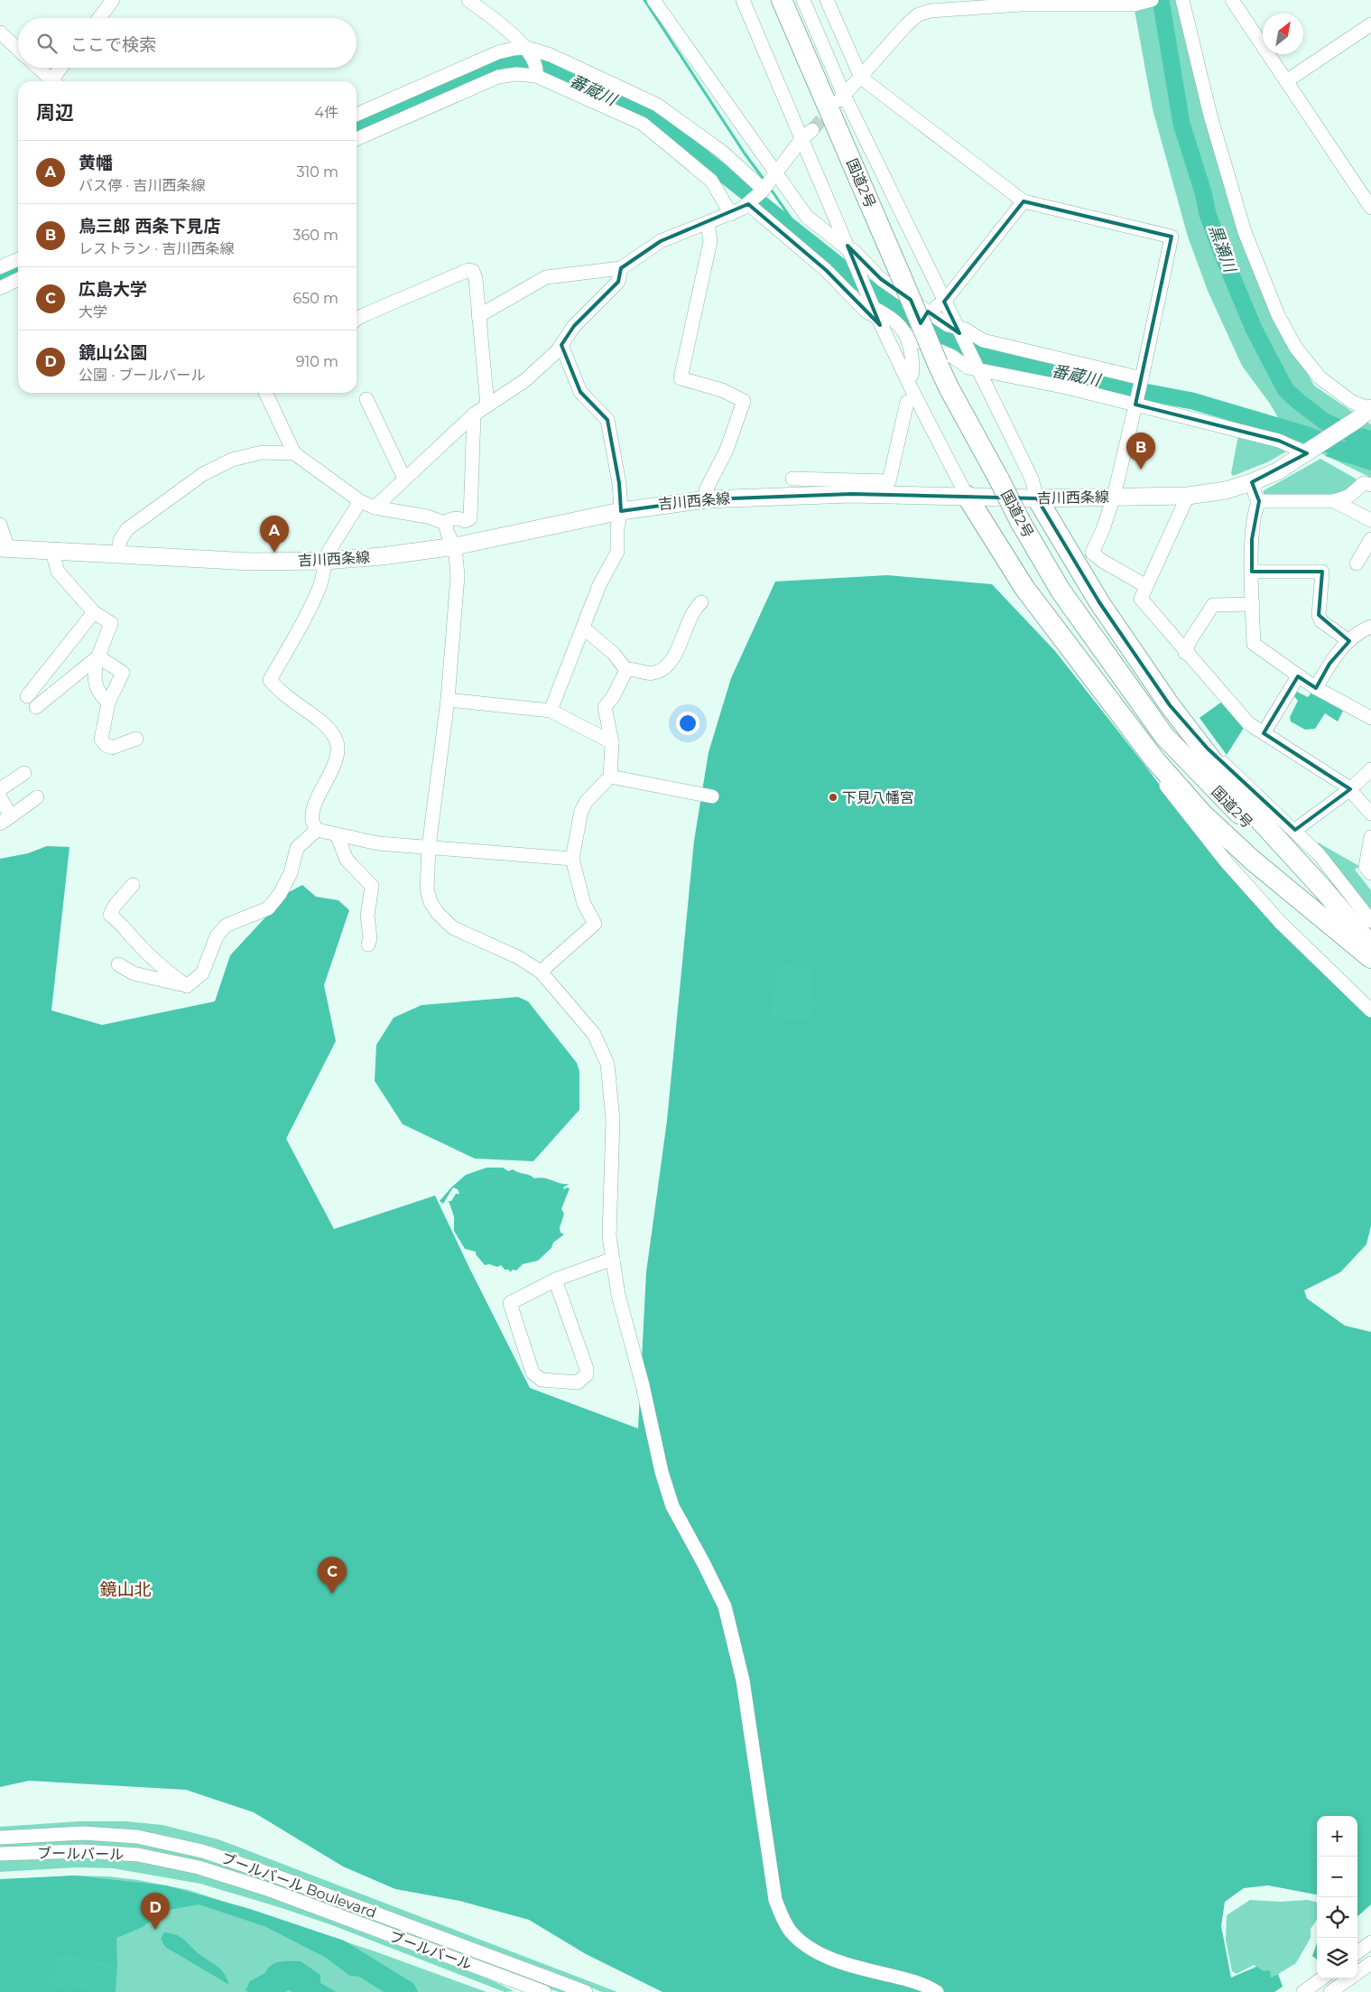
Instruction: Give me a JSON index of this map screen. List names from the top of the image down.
{
  "streets": {
    "highway": ["国道2号"],
    "main road": ["吉川西条線"],
    "street": ["ブールバール", "ブールバール Boulevard"]
  },
  "districts": ["鏡山北"],
  "water": ["蕃蔵川", "黒瀬川", "番蔵川"],
  "places": ["下見八幡宮"],
  "north": "top right",
  "page": {
    "search": "ここで検索",
    "heading": ["周辺", "4件"],
    "list": [
      {
        "mark": "A",
        "name": "黄幡",
        "note": "バス停 · 吉川西条線",
        "value": "310 m"
      },
      {
        "mark": "B",
        "name": "鳥三郎 西条下見店",
        "note": "レストラン · 吉川西条線",
        "value": "360 m"
      },
      {
        "mark": "C",
        "name": "広島大学",
        "note": "大学",
        "value": "650 m"
      },
      {
        "mark": "D",
        "name": "鏡山公園",
        "note": "公園 · ブールバール",
        "value": "910 m"
      }
    ],
    "pins": [
      "B",
      "A",
      "C",
      "D"
    ],
    "map_buttons": ["+", "−"]
  }
}
